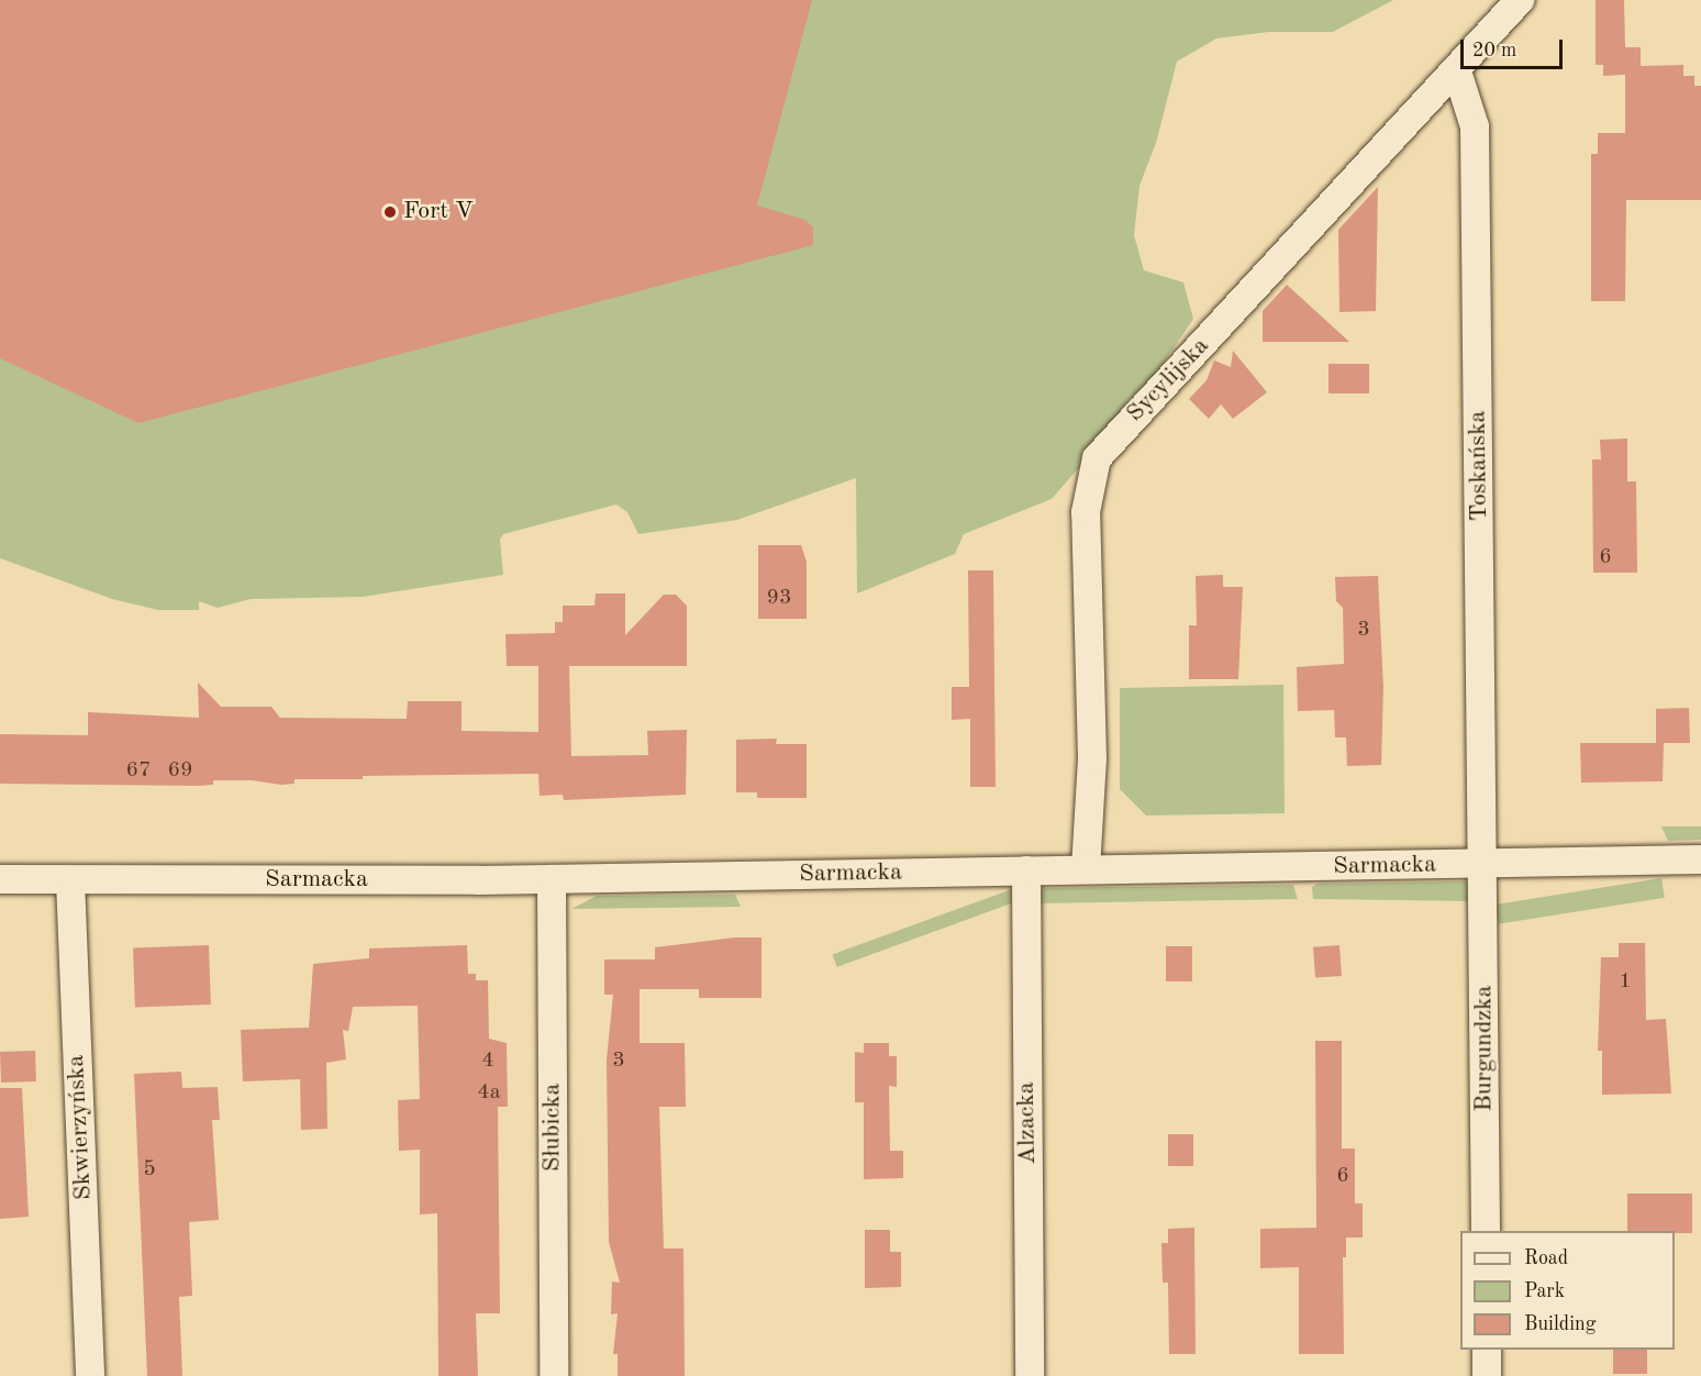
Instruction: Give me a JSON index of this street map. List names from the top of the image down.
{
  "streets": {
    "street": [
      "Sycylijska",
      "Toskańska",
      "Sarmacka",
      "Burgundzka",
      "Alzacka",
      "Skwierzyńska",
      "Słubicka"
    ]
  },
  "crossings": [
    ["Sycylijska", "Toskańska"],
    ["Sycylijska", "Sarmacka"],
    ["Toskańska", "Sarmacka"],
    ["Toskańska", "Burgundzka"],
    ["Sarmacka", "Burgundzka"],
    ["Sarmacka", "Alzacka"],
    ["Sarmacka", "Skwierzyńska"],
    ["Sarmacka", "Słubicka"]
  ],
  "places": ["Fort V"],
  "house_numbers": [
    "6",
    "93",
    "3",
    "67",
    "69",
    "1",
    "4",
    "3",
    "4a",
    "5",
    "6"
  ],
  "legend": ["Road", "Park", "Building"],
  "scale_bar": "20 m"
}
